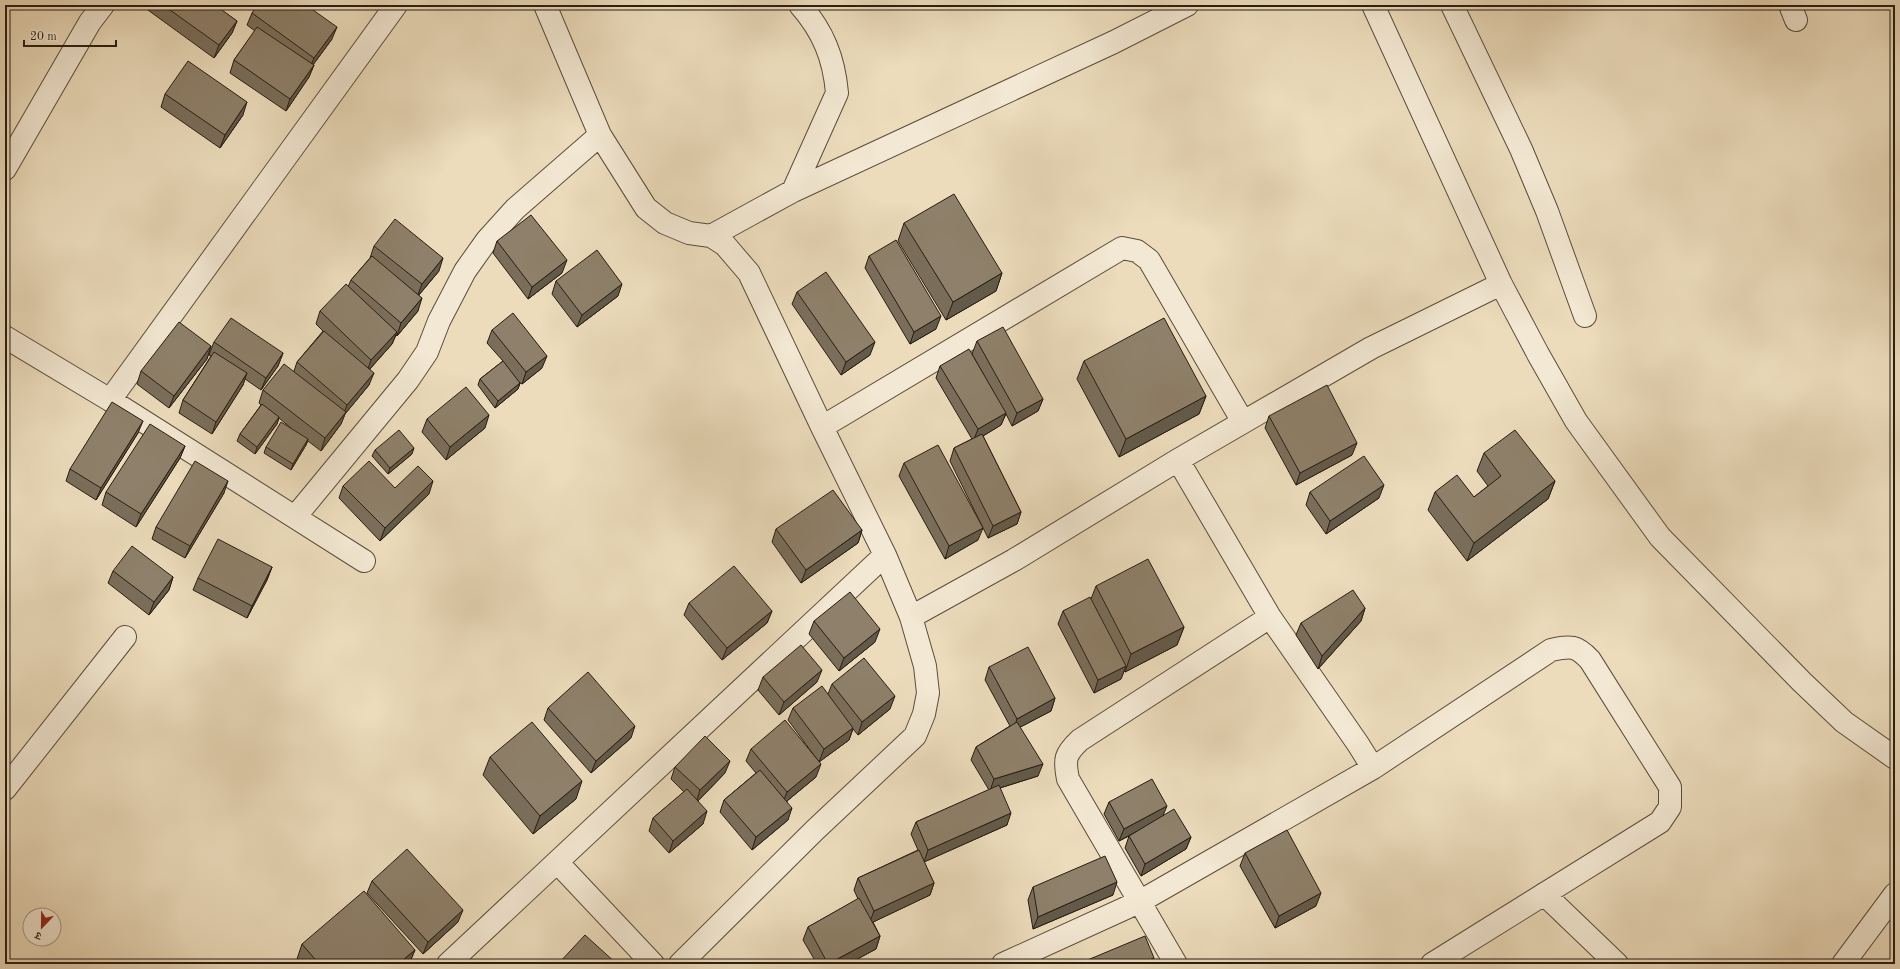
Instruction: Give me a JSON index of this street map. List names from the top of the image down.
{
  "scale_bar": "20 m",
  "north": "bottom"
}
